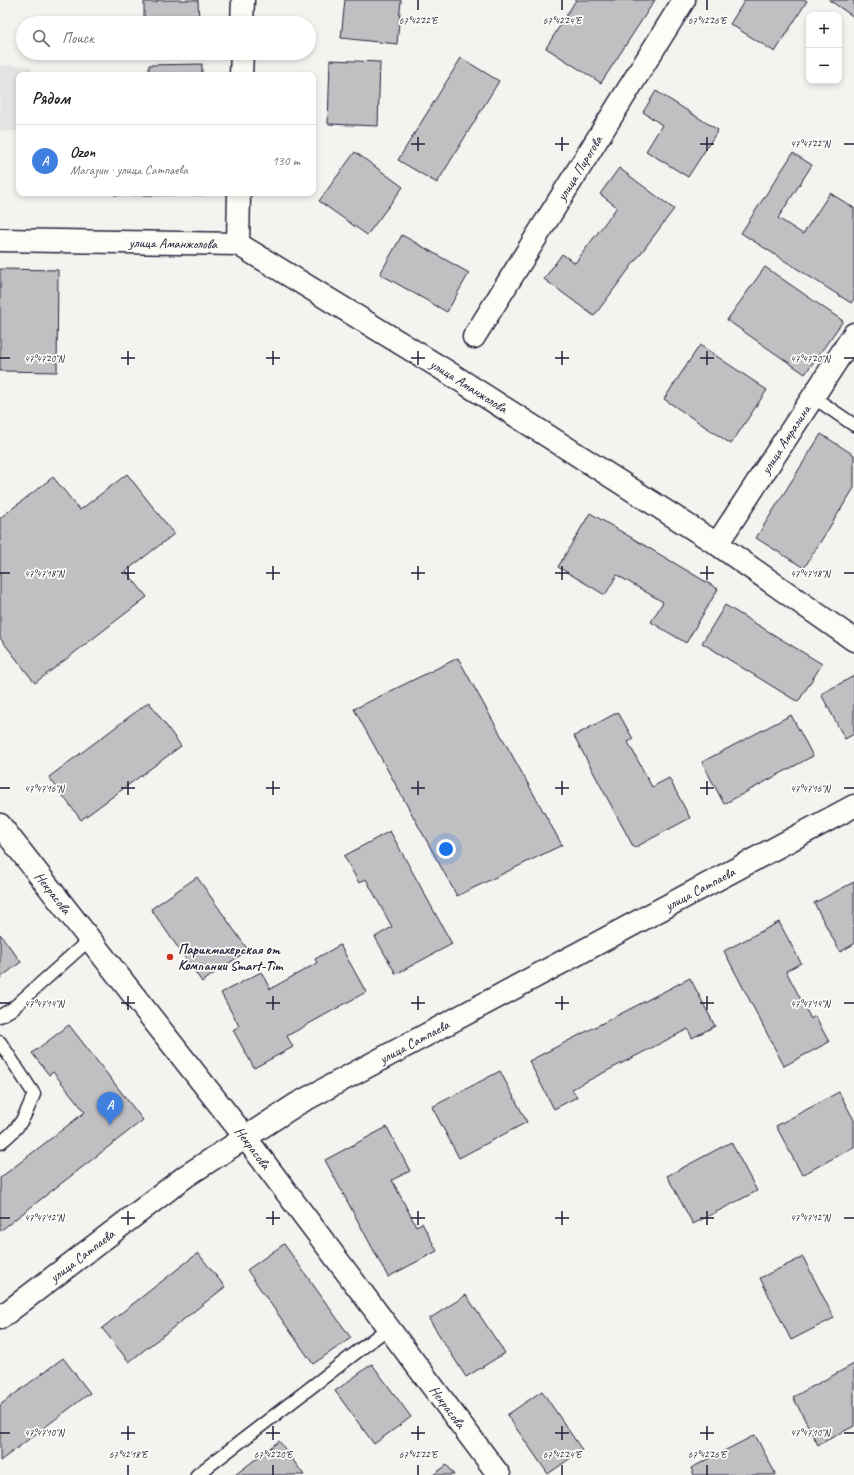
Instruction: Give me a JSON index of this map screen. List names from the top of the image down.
{
  "streets": {
    "street": [
      "улица Пирогова",
      "улица Аманжолова",
      "улица Амралина",
      "улица Сатпаева",
      "Некрасова"
    ]
  },
  "crossings": [
    ["улица Аманжолова", "улица Амралина"],
    ["улица Сатпаева", "Некрасова"]
  ],
  "places": ["Парикмахерская от Компании Smart-Tim"],
  "page": {
    "map_buttons": ["+", "−"],
    "search": "Поиск",
    "heading": "Рядом",
    "list": [
      {
        "mark": "A",
        "name": "Ozon",
        "note": "Магазин · улица Сатпаева",
        "value": "130 m"
      }
    ],
    "pins": "A"
  },
  "coordinates": [
    "67°42'22\"E",
    "67°42'24\"E",
    "67°42'26\"E",
    "47°47'22\"N",
    "47°47'20\"N",
    "47°47'18\"N",
    "47°47'16\"N",
    "47°47'14\"N",
    "47°47'12\"N",
    "47°47'10\"N",
    "67°42'18\"E",
    "67°42'20\"E"
  ]
}
